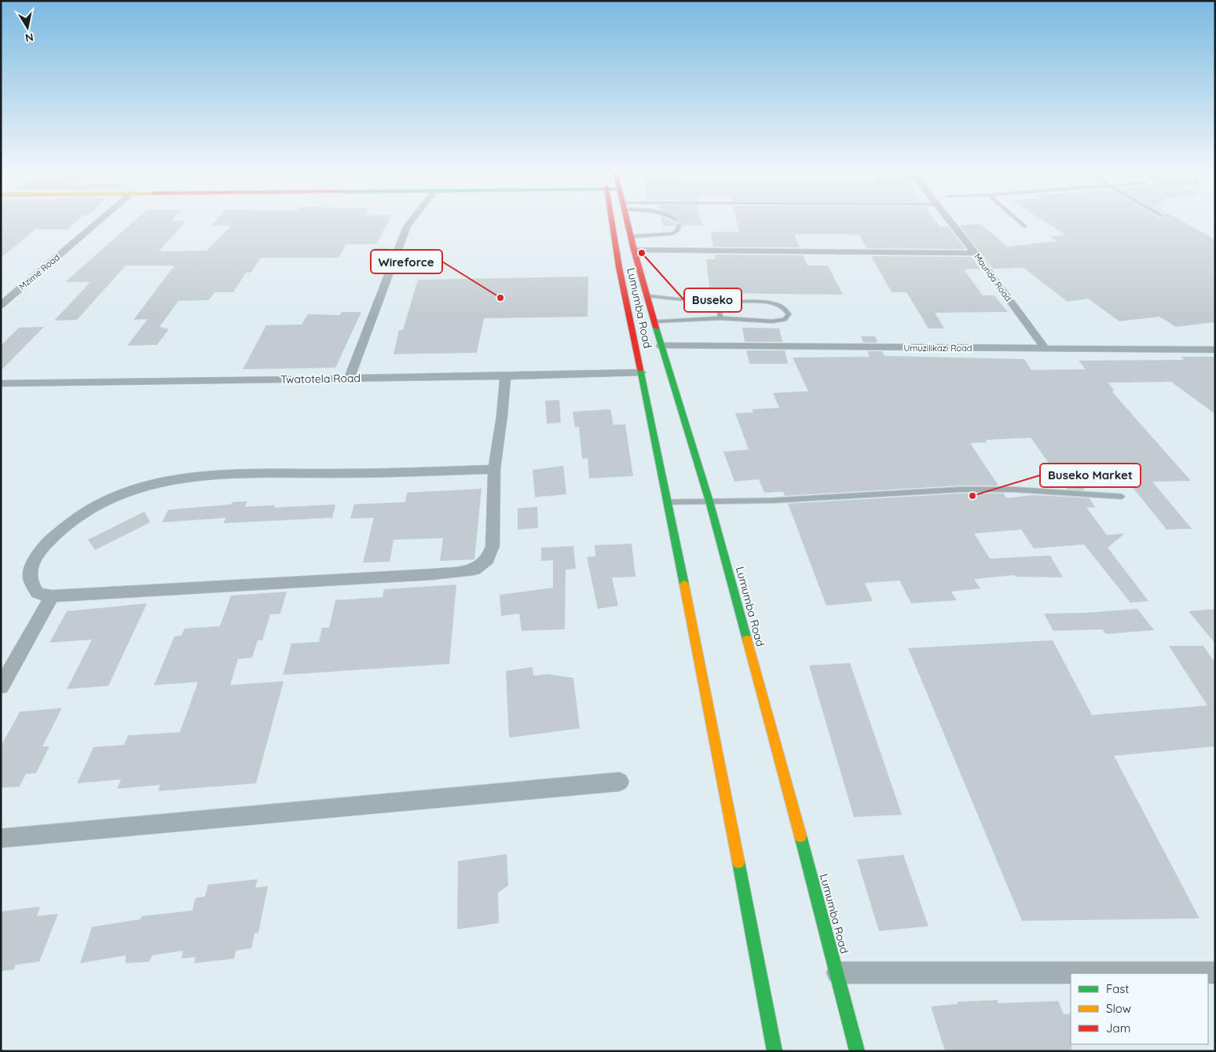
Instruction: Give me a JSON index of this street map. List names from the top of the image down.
{
  "streets": {
    "main road": ["Lumumba Road"],
    "street": [
      "Mzime Road",
      "Maunda Road",
      "Umuzilikazi Road",
      "Twatotela Road"
    ]
  },
  "crossings": [
    ["Maunda Road", "Umuzilikazi Road"],
    ["Lumumba Road", "Umuzilikazi Road"],
    ["Lumumba Road", "Twatotela Road"]
  ],
  "places": ["Buseko", "Wireforce", "Buseko Market"],
  "legend": ["Fast", "Slow", "Jam"],
  "north": "bottom"
}
